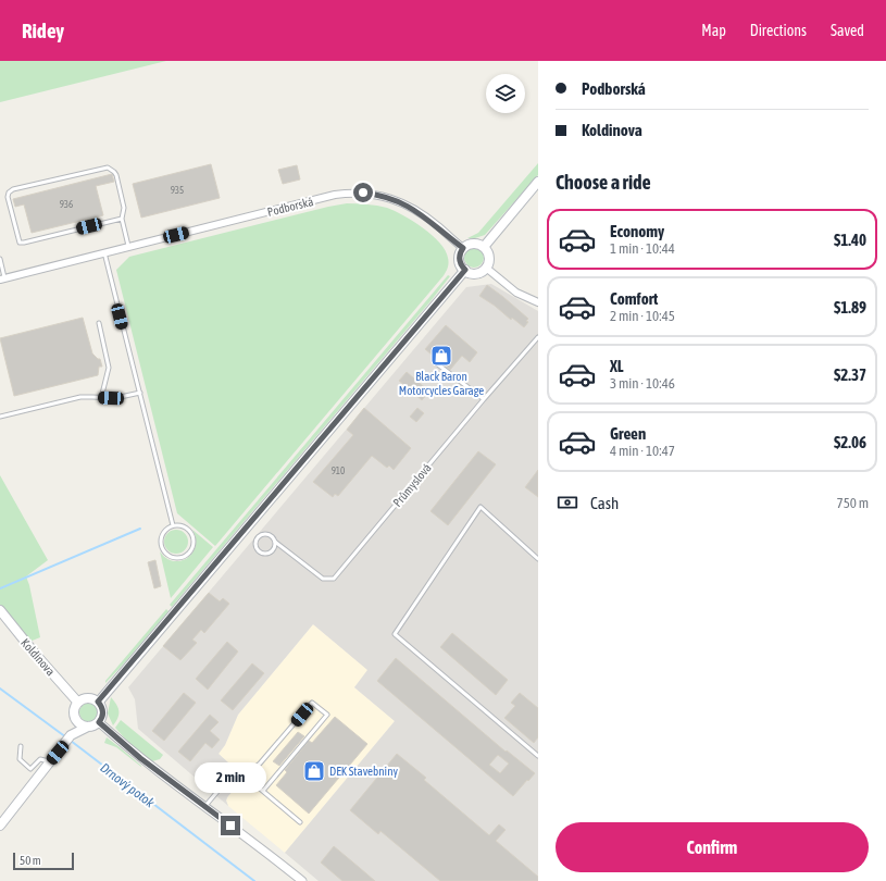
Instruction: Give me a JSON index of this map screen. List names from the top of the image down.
{
  "streets": {
    "main road": ["Koldinova"],
    "street": ["Podborská"],
    "lane": ["Průmyslová"]
  },
  "water": ["Drnový potok"],
  "places": {
    "shop": ["Black Baron Motorcycles Garage", "DEK Stavebniny"]
  },
  "house_numbers": ["935", "936", "910"],
  "scale_bar": "50 m",
  "page": {
    "header": "Ridey",
    "nav": ["Map", "Directions", "Saved"],
    "banner": ["Podborská", "Koldinova"],
    "heading": "Choose a ride",
    "list": [
      {
        "name": "Economy",
        "note": "1 min · 10:44",
        "value": "$1.40"
      },
      {
        "name": "Comfort",
        "note": "2 min · 10:45",
        "value": "$1.89"
      },
      {
        "name": "XL",
        "note": "3 min · 10:46",
        "value": "$2.37"
      },
      {
        "name": "Green",
        "note": "4 min · 10:47",
        "value": "$2.06"
      }
    ],
    "pay": ["Cash", "750 m"],
    "bubble": "2 min",
    "buttons": "Confirm",
    "scale": "50 m"
  }
}
